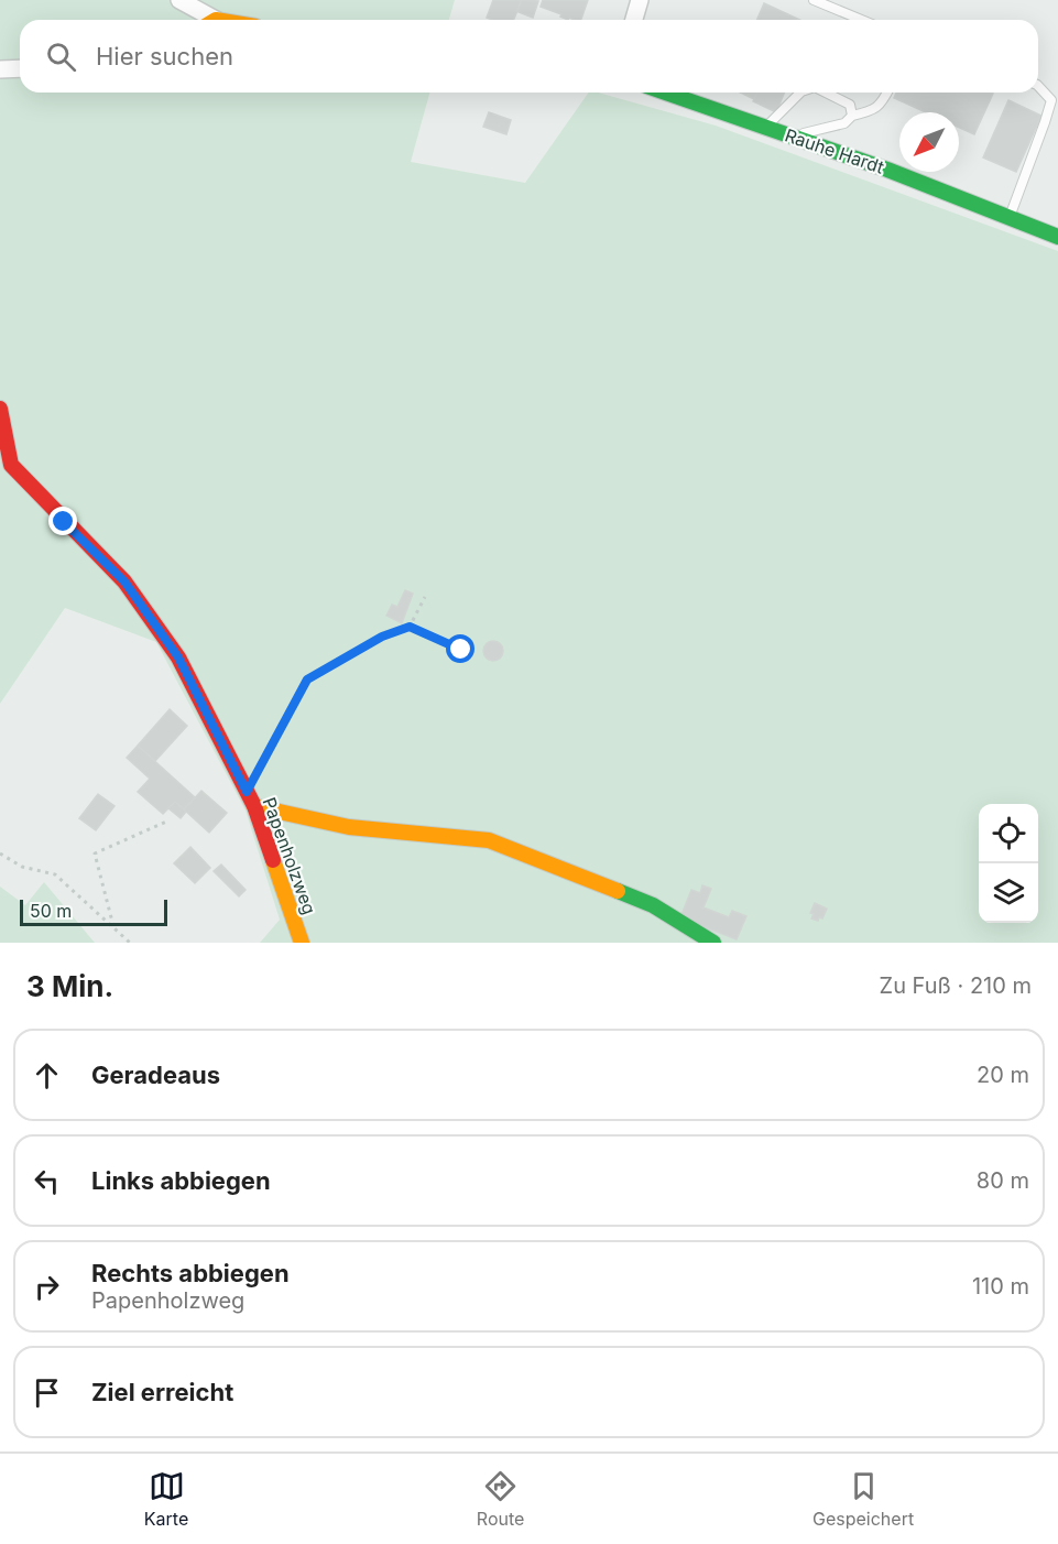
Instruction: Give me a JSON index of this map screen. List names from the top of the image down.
{
  "streets": {
    "street": ["Rauhe Hardt", "Papenholzweg"]
  },
  "scale_bar": "50 m",
  "north": "bottom left",
  "page": {
    "search": "Hier suchen",
    "scale": "50 m",
    "heading": ["3 Min.", "Zu Fuß · 210 m"],
    "list": [
      ["Geradeaus", "20 m"],
      ["Links abbiegen", "80 m"],
      ["Rechts abbiegen", "Papenholzweg", "110 m"],
      "Ziel erreicht"
    ],
    "nav": ["Karte", "Route", "Gespeichert"]
  }
}
